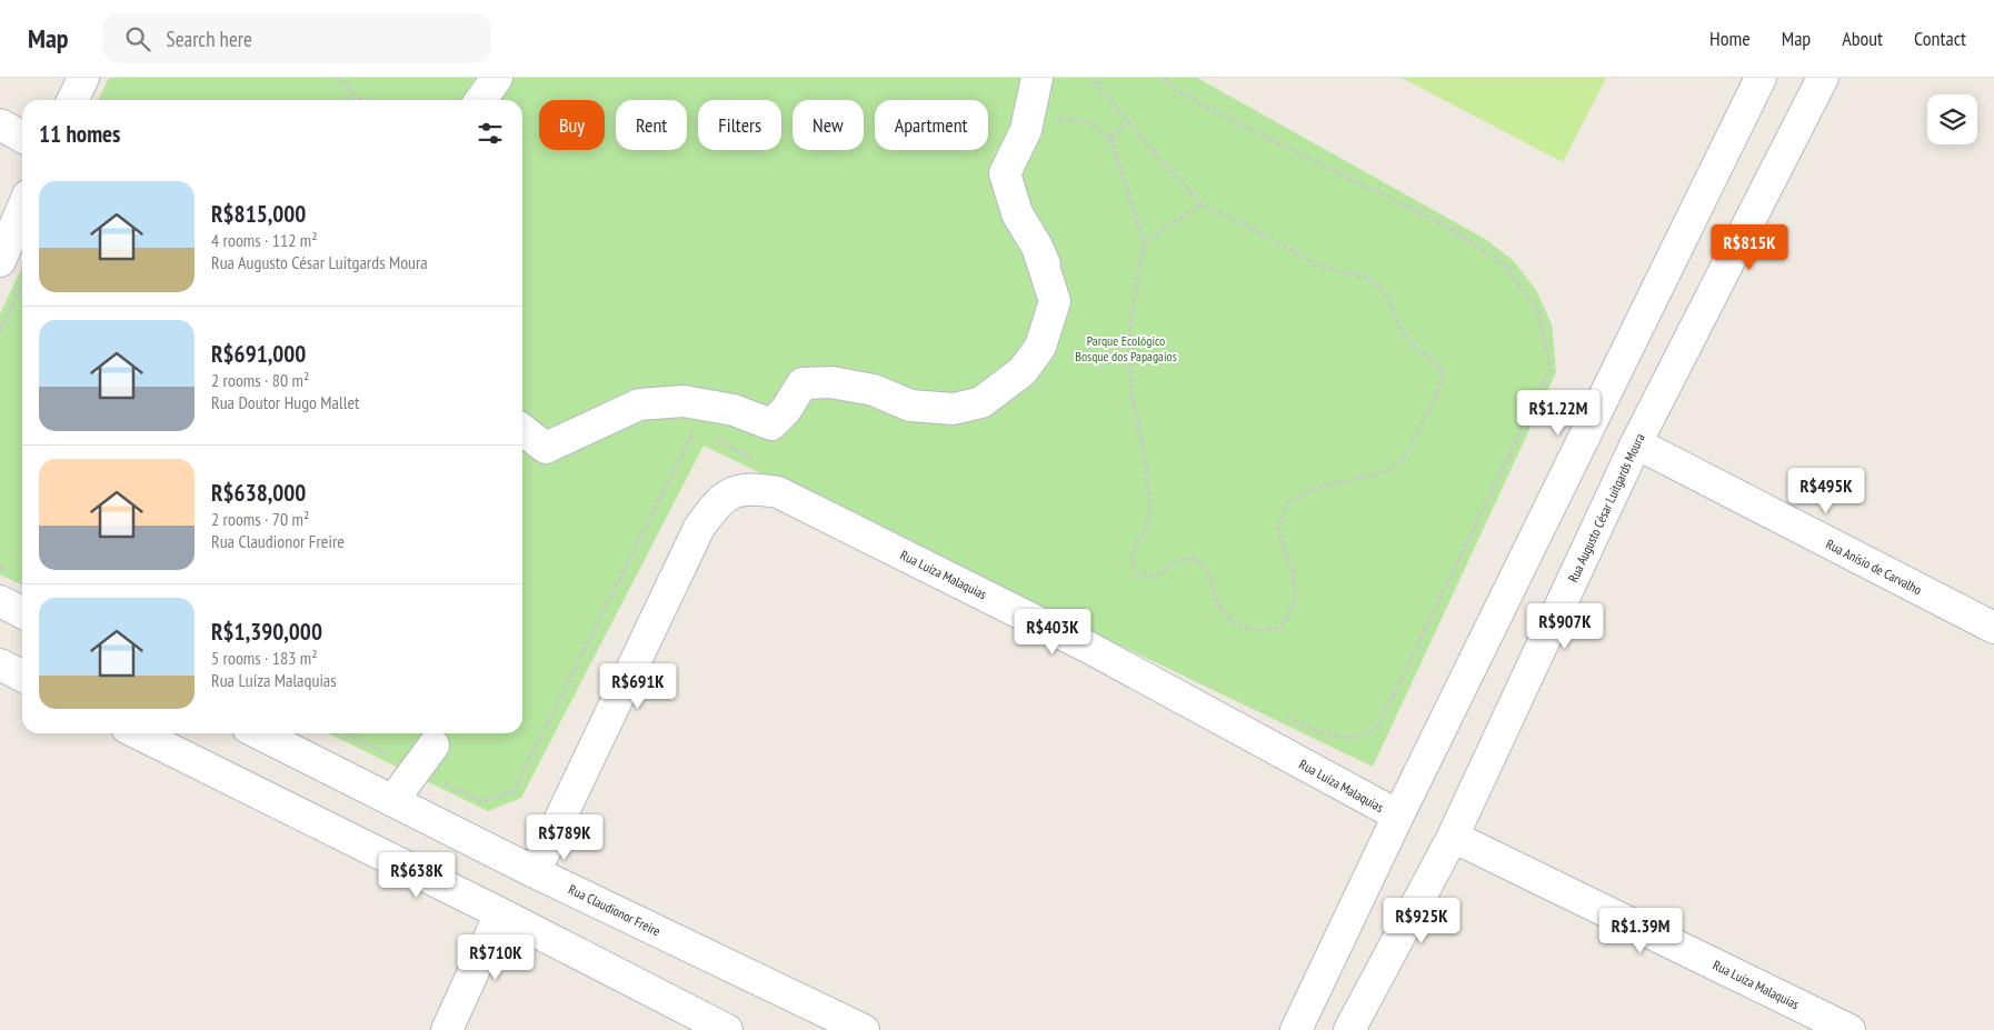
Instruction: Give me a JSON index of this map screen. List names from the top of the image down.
{
  "streets": {
    "street": [
      "Rua Augusto César Luitgards Moura",
      "Rua Anísio de Carvalho",
      "Rua Luíza Malaquias",
      "Rua Claudionor Freire"
    ]
  },
  "crossings": [
    ["Rua Augusto César Luitgards Moura", "Rua Anísio de Carvalho"],
    ["Rua Augusto César Luitgards Moura", "Rua Luíza Malaquias"],
    ["Rua Luíza Malaquias", "Rua Claudionor Freire"]
  ],
  "parks": ["Parque Ecológico Bosque dos Papagaios"],
  "page": {
    "header": "Map",
    "search": "Search here",
    "nav": [
      "Home",
      "Map",
      "About",
      "Contact"
    ],
    "chip": [
      "Buy",
      "Rent",
      "Filters",
      "New",
      "Apartment"
    ],
    "heading": "11 homes",
    "list": [
      {
        "name": "R$815,000",
        "note": "4 rooms · 112 m² · Rua Augusto César Luitgards Moura"
      },
      {
        "name": "R$691,000",
        "note": "2 rooms · 80 m² · Rua Doutor Hugo Mallet"
      },
      {
        "name": "R$638,000",
        "note": "2 rooms · 70 m² · Rua Claudionor Freire"
      },
      {
        "name": "R$1,390,000",
        "note": "5 rooms · 183 m² · Rua Luíza Malaquias"
      }
    ],
    "price": [
      "R$815K",
      "R$1.22M",
      "R$495K",
      "R$907K",
      "R$403K",
      "R$691K",
      "R$789K",
      "R$638K",
      "R$925K",
      "R$1.39M",
      "R$710K"
    ]
  }
}
